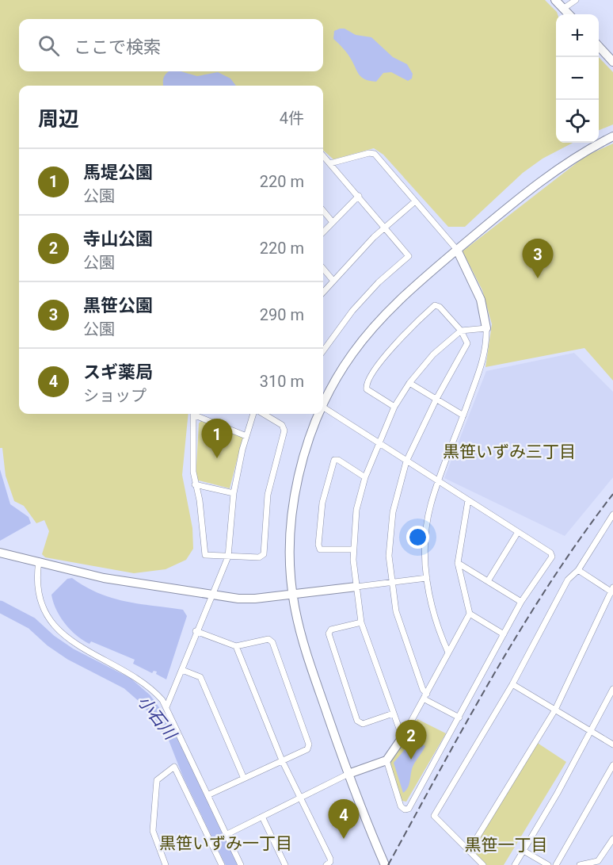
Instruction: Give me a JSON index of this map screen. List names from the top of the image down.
{
  "districts": ["黒笹いずみ三丁目", "黒笹いずみ一丁目", "黒笹一丁目"],
  "water": ["小石川"],
  "page": {
    "map_buttons": ["+", "−"],
    "search": "ここで検索",
    "heading": ["周辺", "4件"],
    "list": [
      {
        "mark": "1",
        "name": "馬堤公園",
        "note": "公園",
        "value": "220 m"
      },
      {
        "mark": "2",
        "name": "寺山公園",
        "note": "公園",
        "value": "220 m"
      },
      {
        "mark": "3",
        "name": "黒笹公園",
        "note": "公園",
        "value": "290 m"
      },
      {
        "mark": "4",
        "name": "スギ薬局",
        "note": "ショップ",
        "value": "310 m"
      }
    ],
    "pins": [
      "3",
      "1",
      "2",
      "4"
    ]
  }
}
